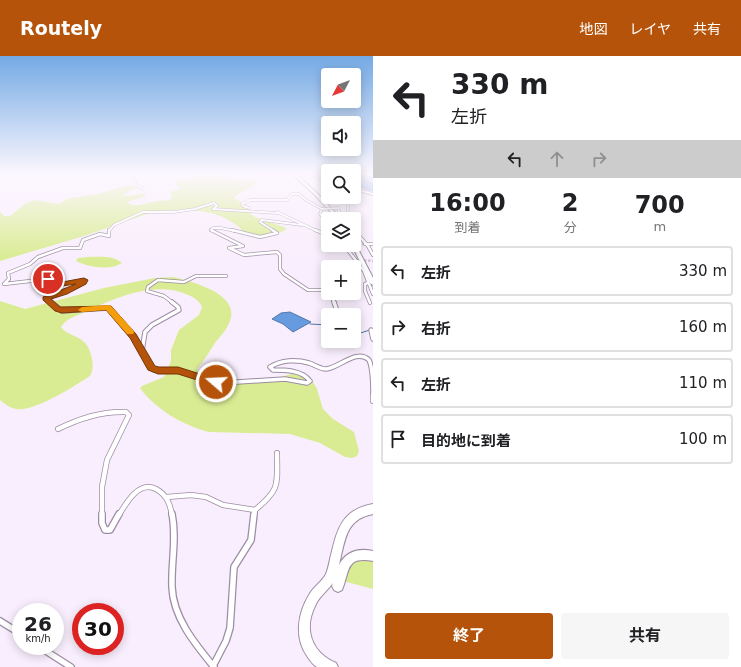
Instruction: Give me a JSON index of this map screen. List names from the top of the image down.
{
  "north": "bottom left",
  "page": {
    "header": "Routely",
    "nav": ["地図", "レイヤ", "共有"],
    "turn": ["330 m", "左折"],
    "map_buttons": ["+", "−"],
    "eta": [
      "16:00",
      "到着",
      "2",
      "分",
      "700",
      "m"
    ],
    "list": [
      {
        "name": "左折",
        "value": "330 m"
      },
      {
        "name": "右折",
        "value": "160 m"
      },
      {
        "name": "左折",
        "value": "110 m"
      },
      {
        "name": "目的地に到着",
        "value": "100 m"
      }
    ],
    "speed": "26 km/h",
    "limit": "30",
    "buttons": ["終了", "共有"]
  }
}
